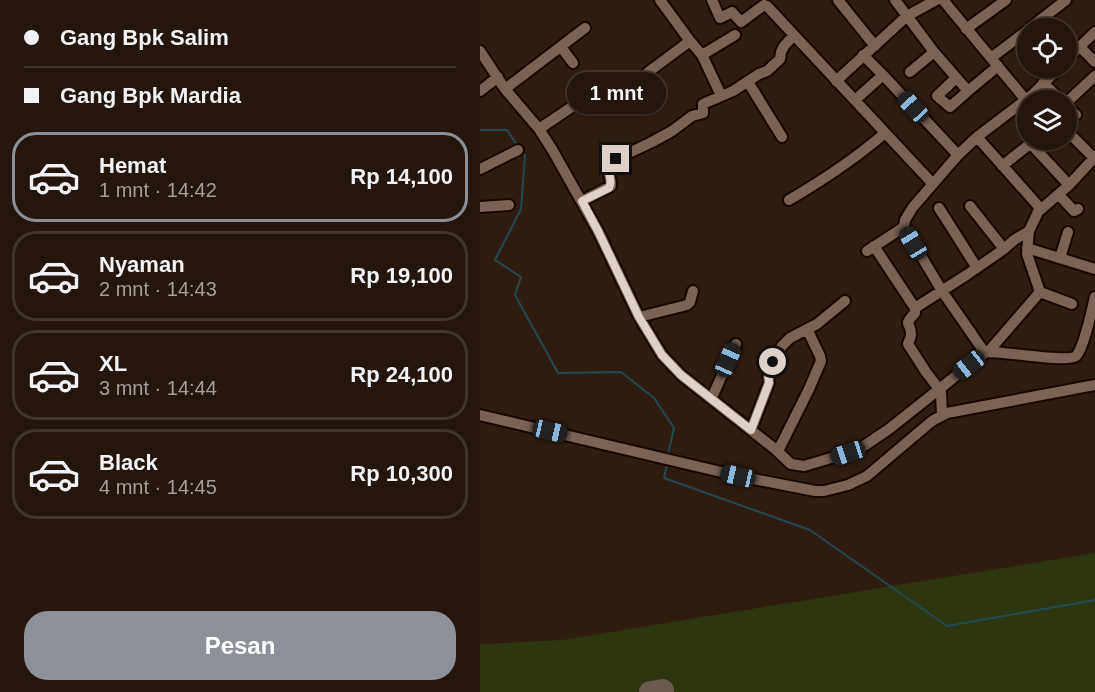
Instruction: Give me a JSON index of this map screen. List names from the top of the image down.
{
  "page": {
    "banner": ["Gang Bpk Salim", "Gang Bpk Mardia"],
    "bubble": "1 mnt",
    "list": [
      {
        "name": "Hemat",
        "note": "1 mnt · 14:42",
        "value": "Rp 14,100"
      },
      {
        "name": "Nyaman",
        "note": "2 mnt · 14:43",
        "value": "Rp 19,100"
      },
      {
        "name": "XL",
        "note": "3 mnt · 14:44",
        "value": "Rp 24,100"
      },
      {
        "name": "Black",
        "note": "4 mnt · 14:45",
        "value": "Rp 10,300"
      }
    ],
    "buttons": "Pesan"
  }
}
